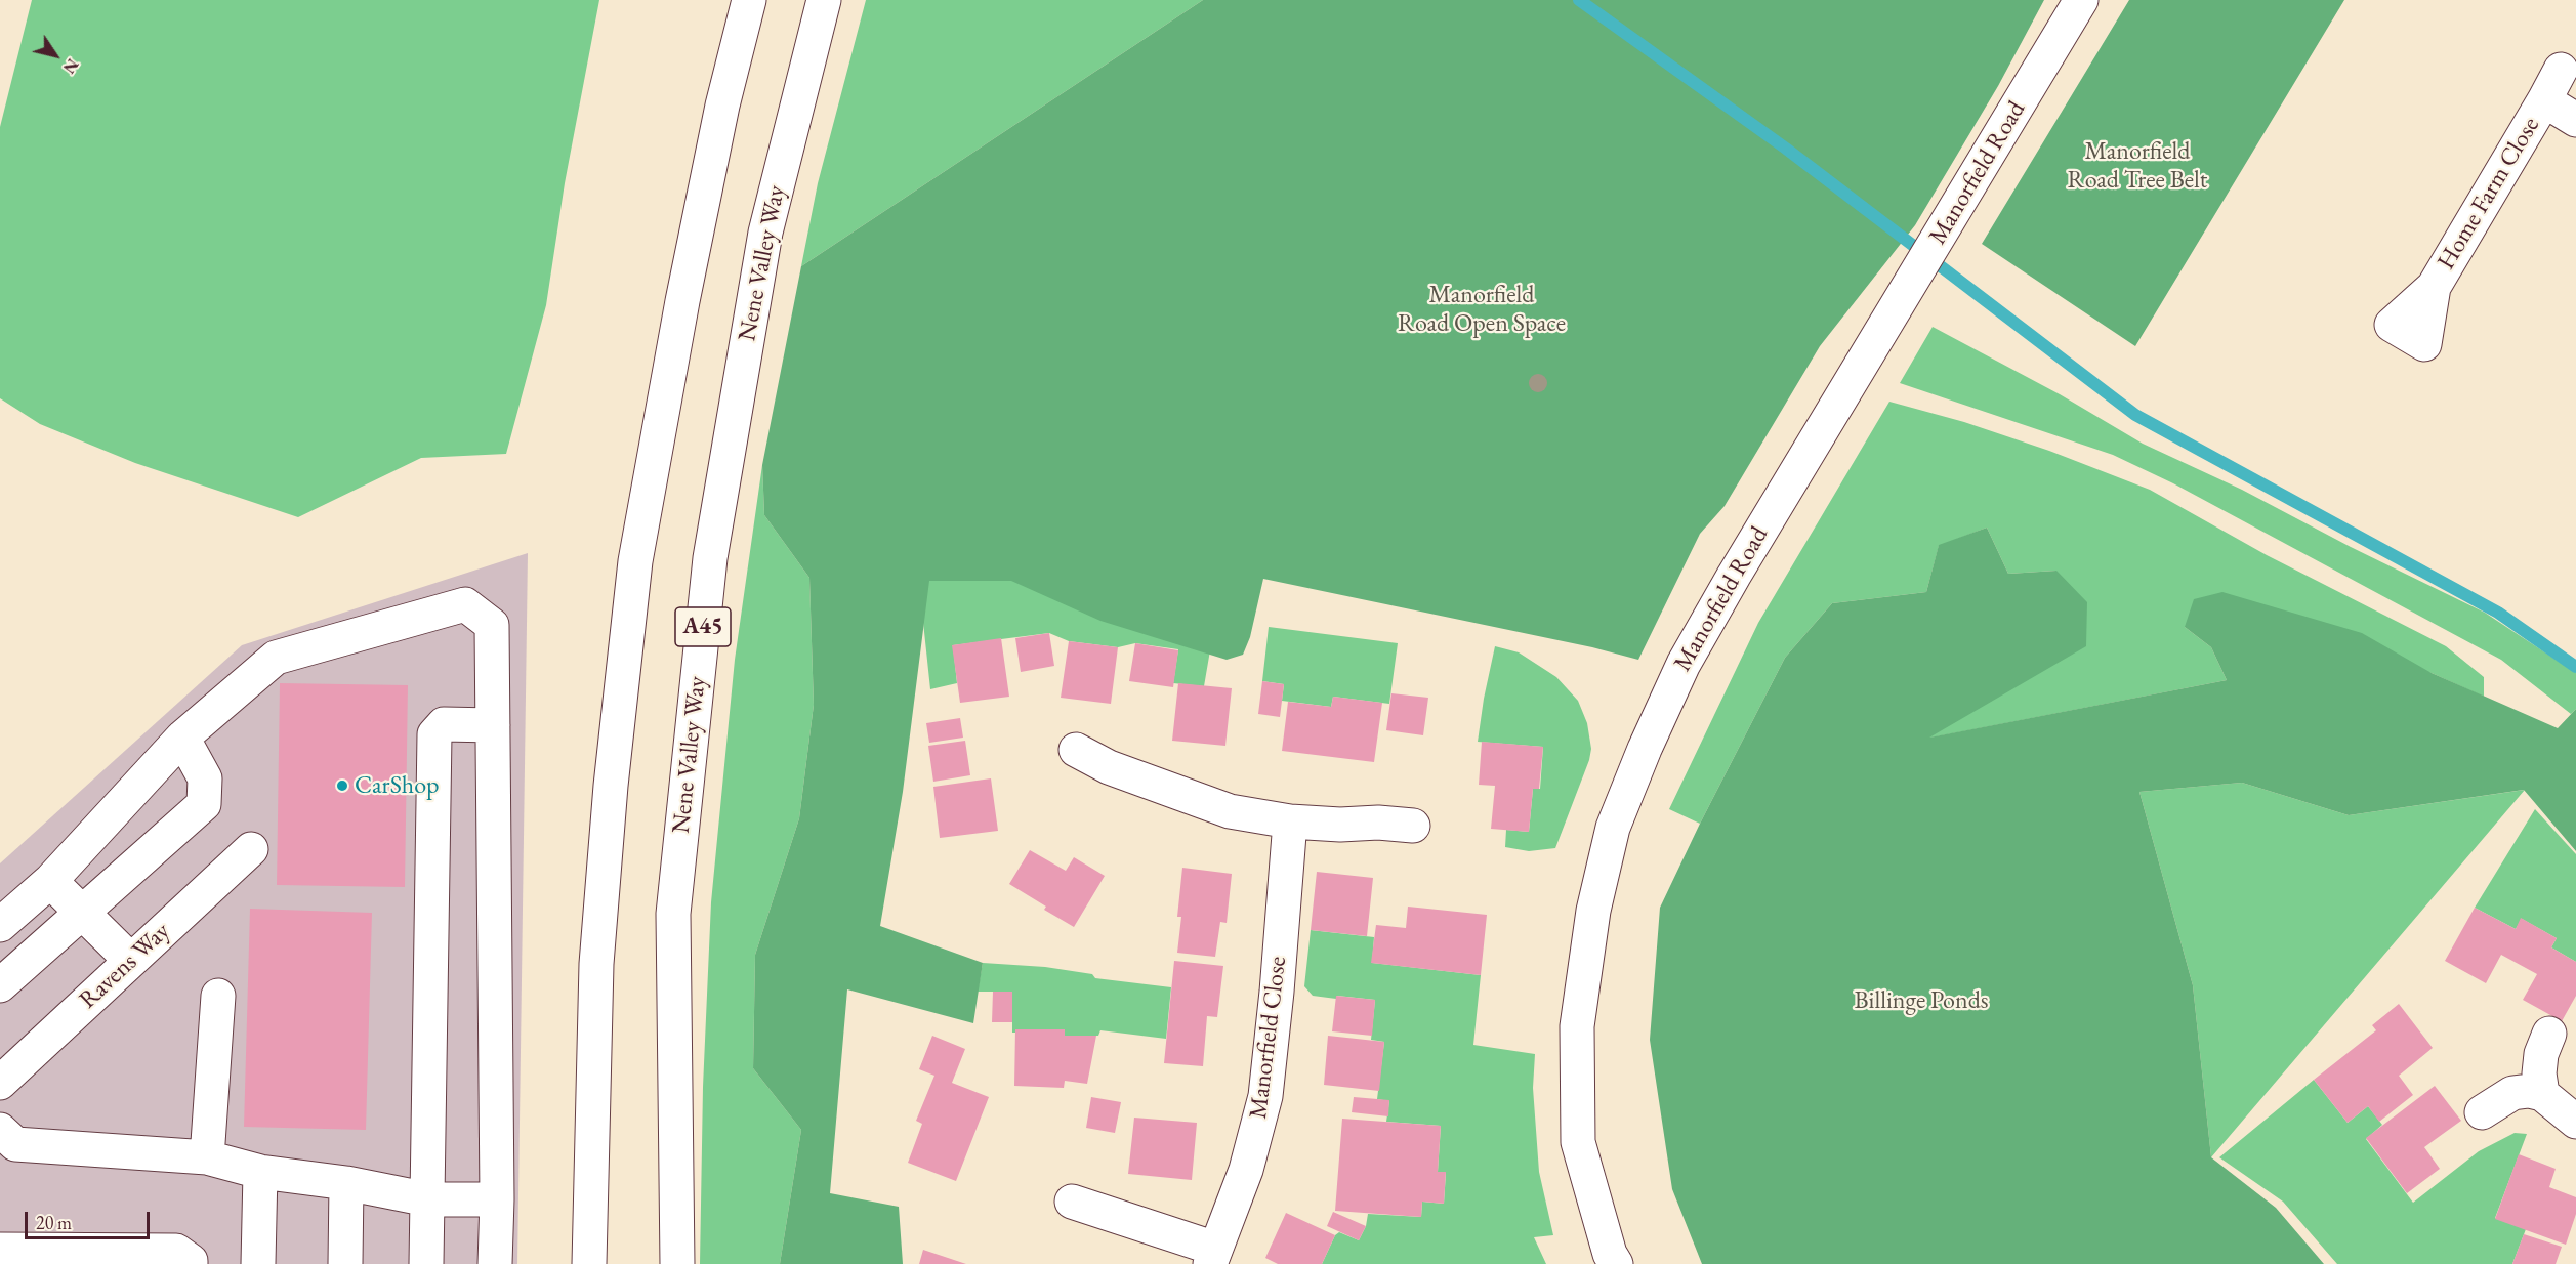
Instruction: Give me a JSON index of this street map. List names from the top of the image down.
{
  "streets": {
    "main road": [
      "Manorfield Road",
      "Home Farm Close",
      "Nene Valley Way",
      "A45",
      "Ravens Way",
      "Manorfield Close"
    ]
  },
  "parks": ["Manorfield Road Tree Belt", "Manorfield Road Open Space", "Billinge Ponds"],
  "places": ["CarShop"],
  "scale_bar": "20 m",
  "north": "bottom right"
}
